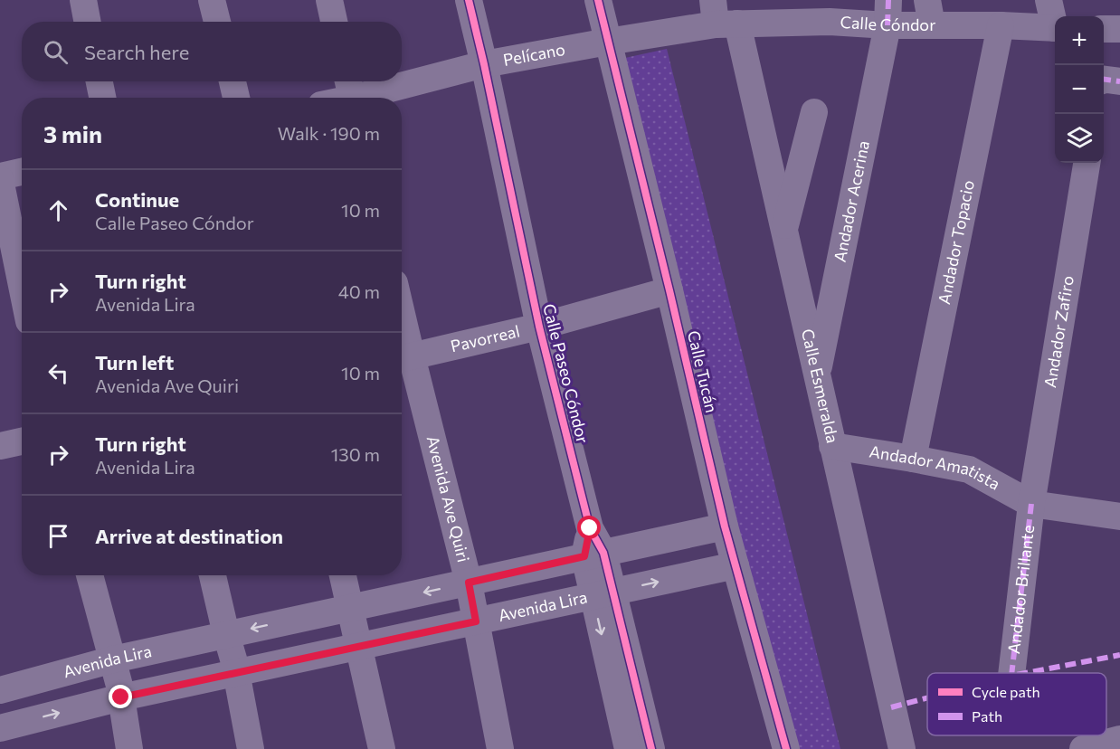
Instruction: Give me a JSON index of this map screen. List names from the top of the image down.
{
  "streets": {
    "street": [
      "Calle Cóndor",
      "Pelícano",
      "Andador Acerina",
      "Andador Topacio",
      "Andador Zafiro",
      "Pavorreal",
      "Calle Tucán",
      "Calle Paseo Cóndor",
      "Calle Esmeralda",
      "Andador Amatista",
      "Avenida Ave Quiri",
      "Andador Brillante",
      "Avenida Lira"
    ]
  },
  "crossings": [
    ["Calle Cóndor", "Pelícano"],
    ["Calle Cóndor", "Andador Acerina"],
    ["Calle Cóndor", "Andador Topacio"],
    ["Calle Cóndor", "Calle Esmeralda"],
    ["Pelícano", "Calle Tucán"],
    ["Pelícano", "Calle Paseo Cóndor"],
    ["Pelícano", "Calle Esmeralda"],
    ["Andador Acerina", "Calle Esmeralda"],
    ["Andador Topacio", "Andador Amatista"],
    ["Andador Zafiro", "Andador Amatista"],
    ["Andador Zafiro", "Andador Brillante"],
    ["Pavorreal", "Calle Tucán"],
    ["Pavorreal", "Calle Paseo Cóndor"],
    ["Pavorreal", "Avenida Ave Quiri"],
    ["Calle Tucán", "Avenida Lira"],
    ["Calle Paseo Cóndor", "Avenida Lira"],
    ["Calle Esmeralda", "Andador Amatista"],
    ["Andador Amatista", "Andador Brillante"],
    ["Avenida Ave Quiri", "Avenida Lira"]
  ],
  "legend": ["Cycle path", "Path"],
  "page": {
    "map_buttons": ["+", "−"],
    "search": "Search here",
    "heading": ["3 min", "Walk · 190 m"],
    "list": [
      ["Continue", "Calle Paseo Cóndor", "10 m"],
      ["Turn right", "Avenida Lira", "40 m"],
      ["Turn left", "Avenida Ave Quiri", "10 m"],
      ["Turn right", "Avenida Lira", "130 m"],
      "Arrive at destination"
    ]
  }
}
